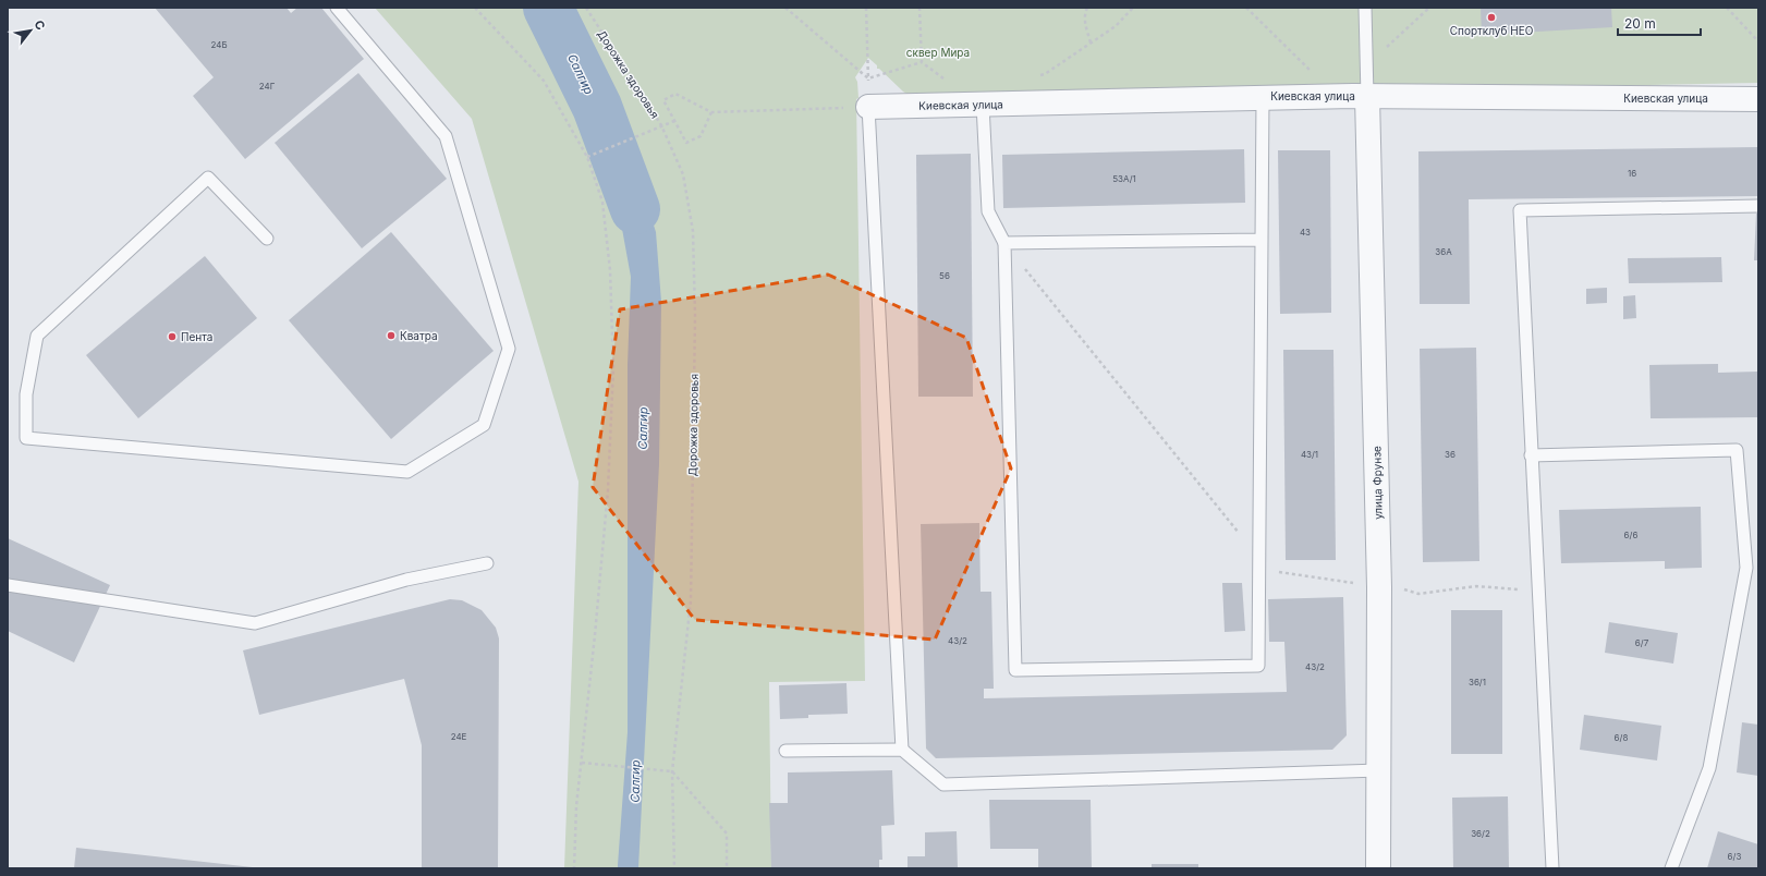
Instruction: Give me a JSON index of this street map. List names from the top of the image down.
{
  "streets": {
    "street": ["Киевская улица", "улица Фрунзе"],
    "path": ["Дорожка здоровья"]
  },
  "crossings": [
    ["Киевская улица", "улица Фрунзе"]
  ],
  "water": ["Салгир"],
  "parks": ["сквер Мира"],
  "places": ["Спортклуб НЕО", "Кватра", "Пента"],
  "house_numbers": [
    "24Б",
    "24Г",
    "16",
    "53А/1",
    "43",
    "36А",
    "56",
    "43/1",
    "36",
    "6/6",
    "43/2",
    "6/7",
    "43/2",
    "36/1",
    "24Е",
    "6/8",
    "36/2",
    "6/3"
  ],
  "scale_bar": "20 m",
  "north": "top right"
}
